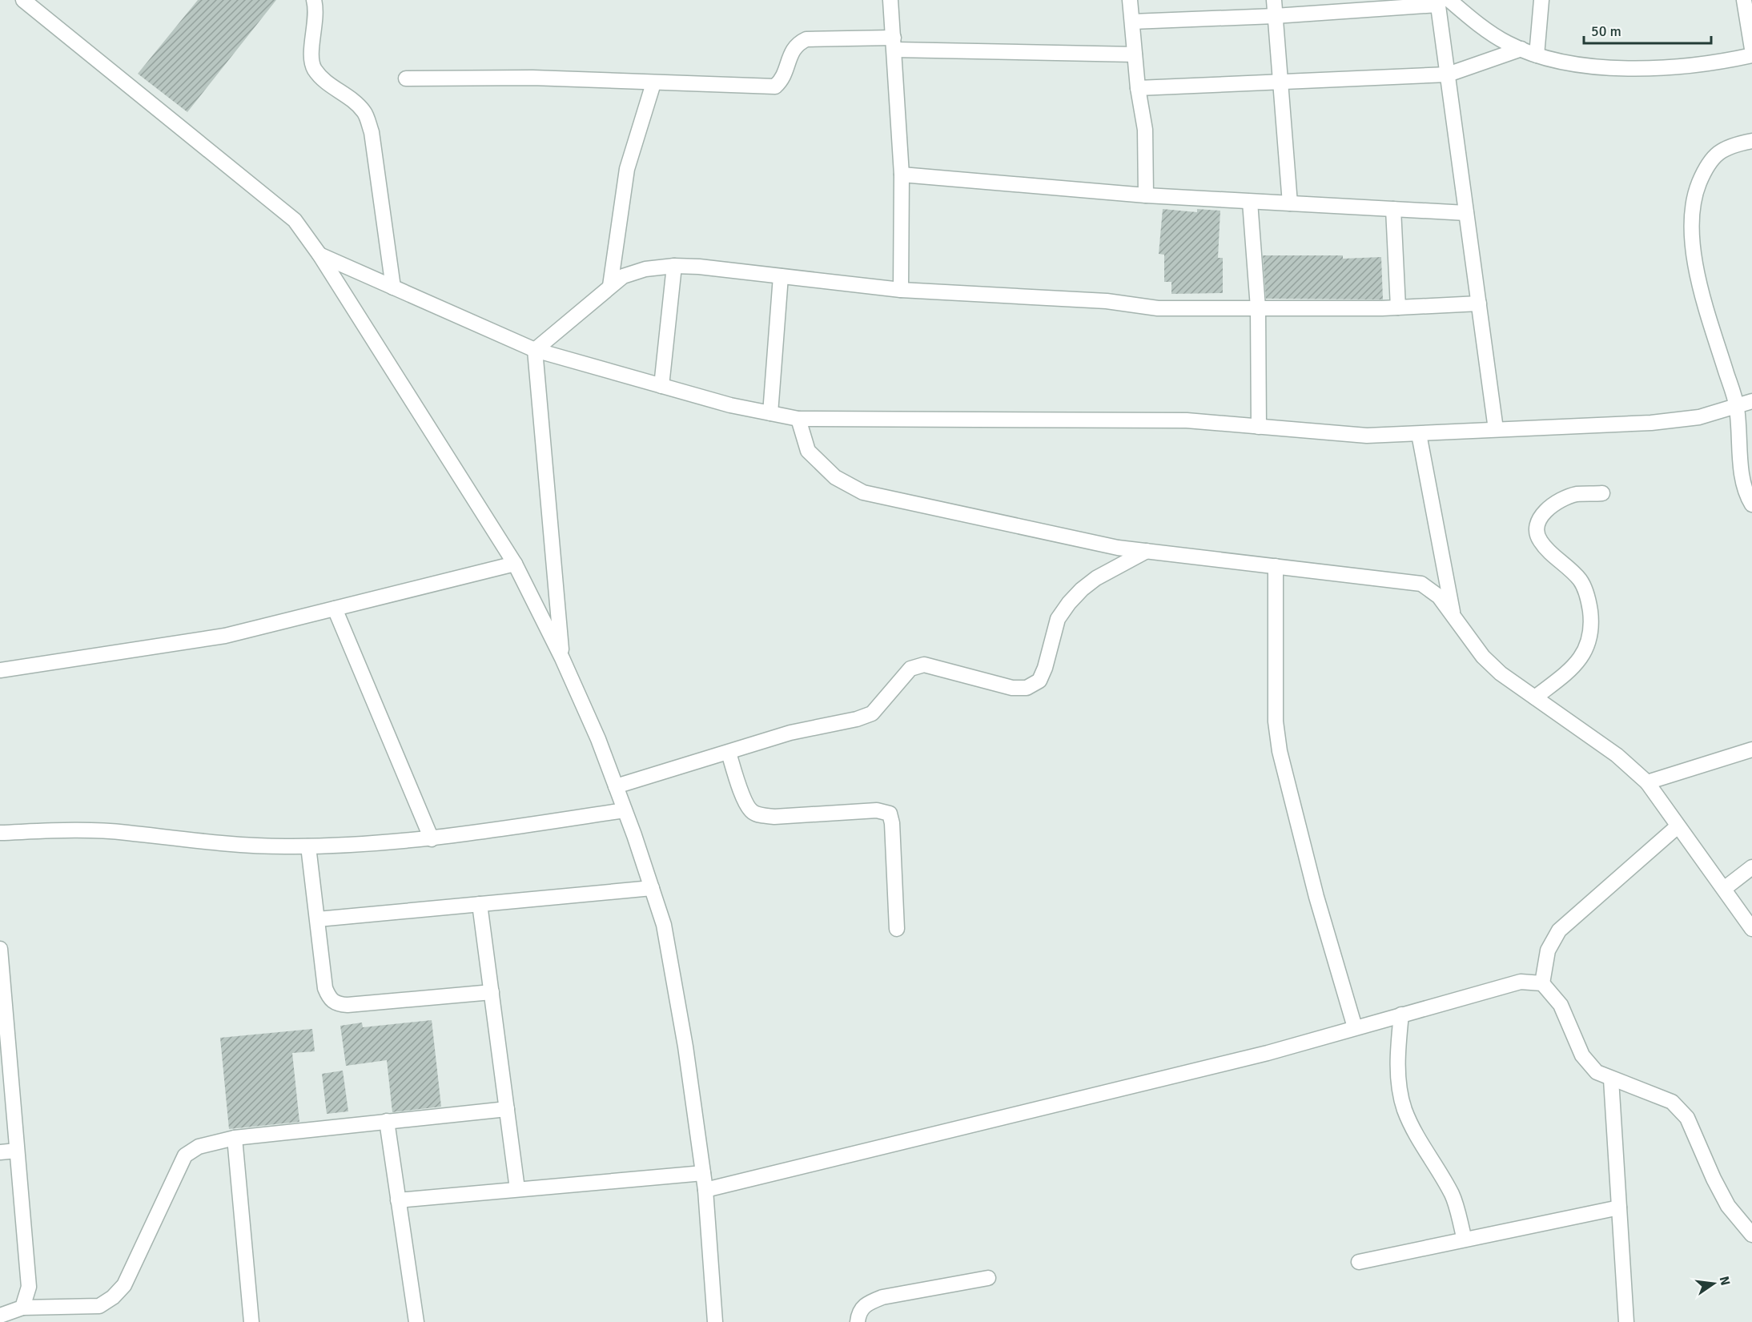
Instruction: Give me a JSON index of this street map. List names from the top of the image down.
{
  "scale_bar": "50 m",
  "north": "right"
}
